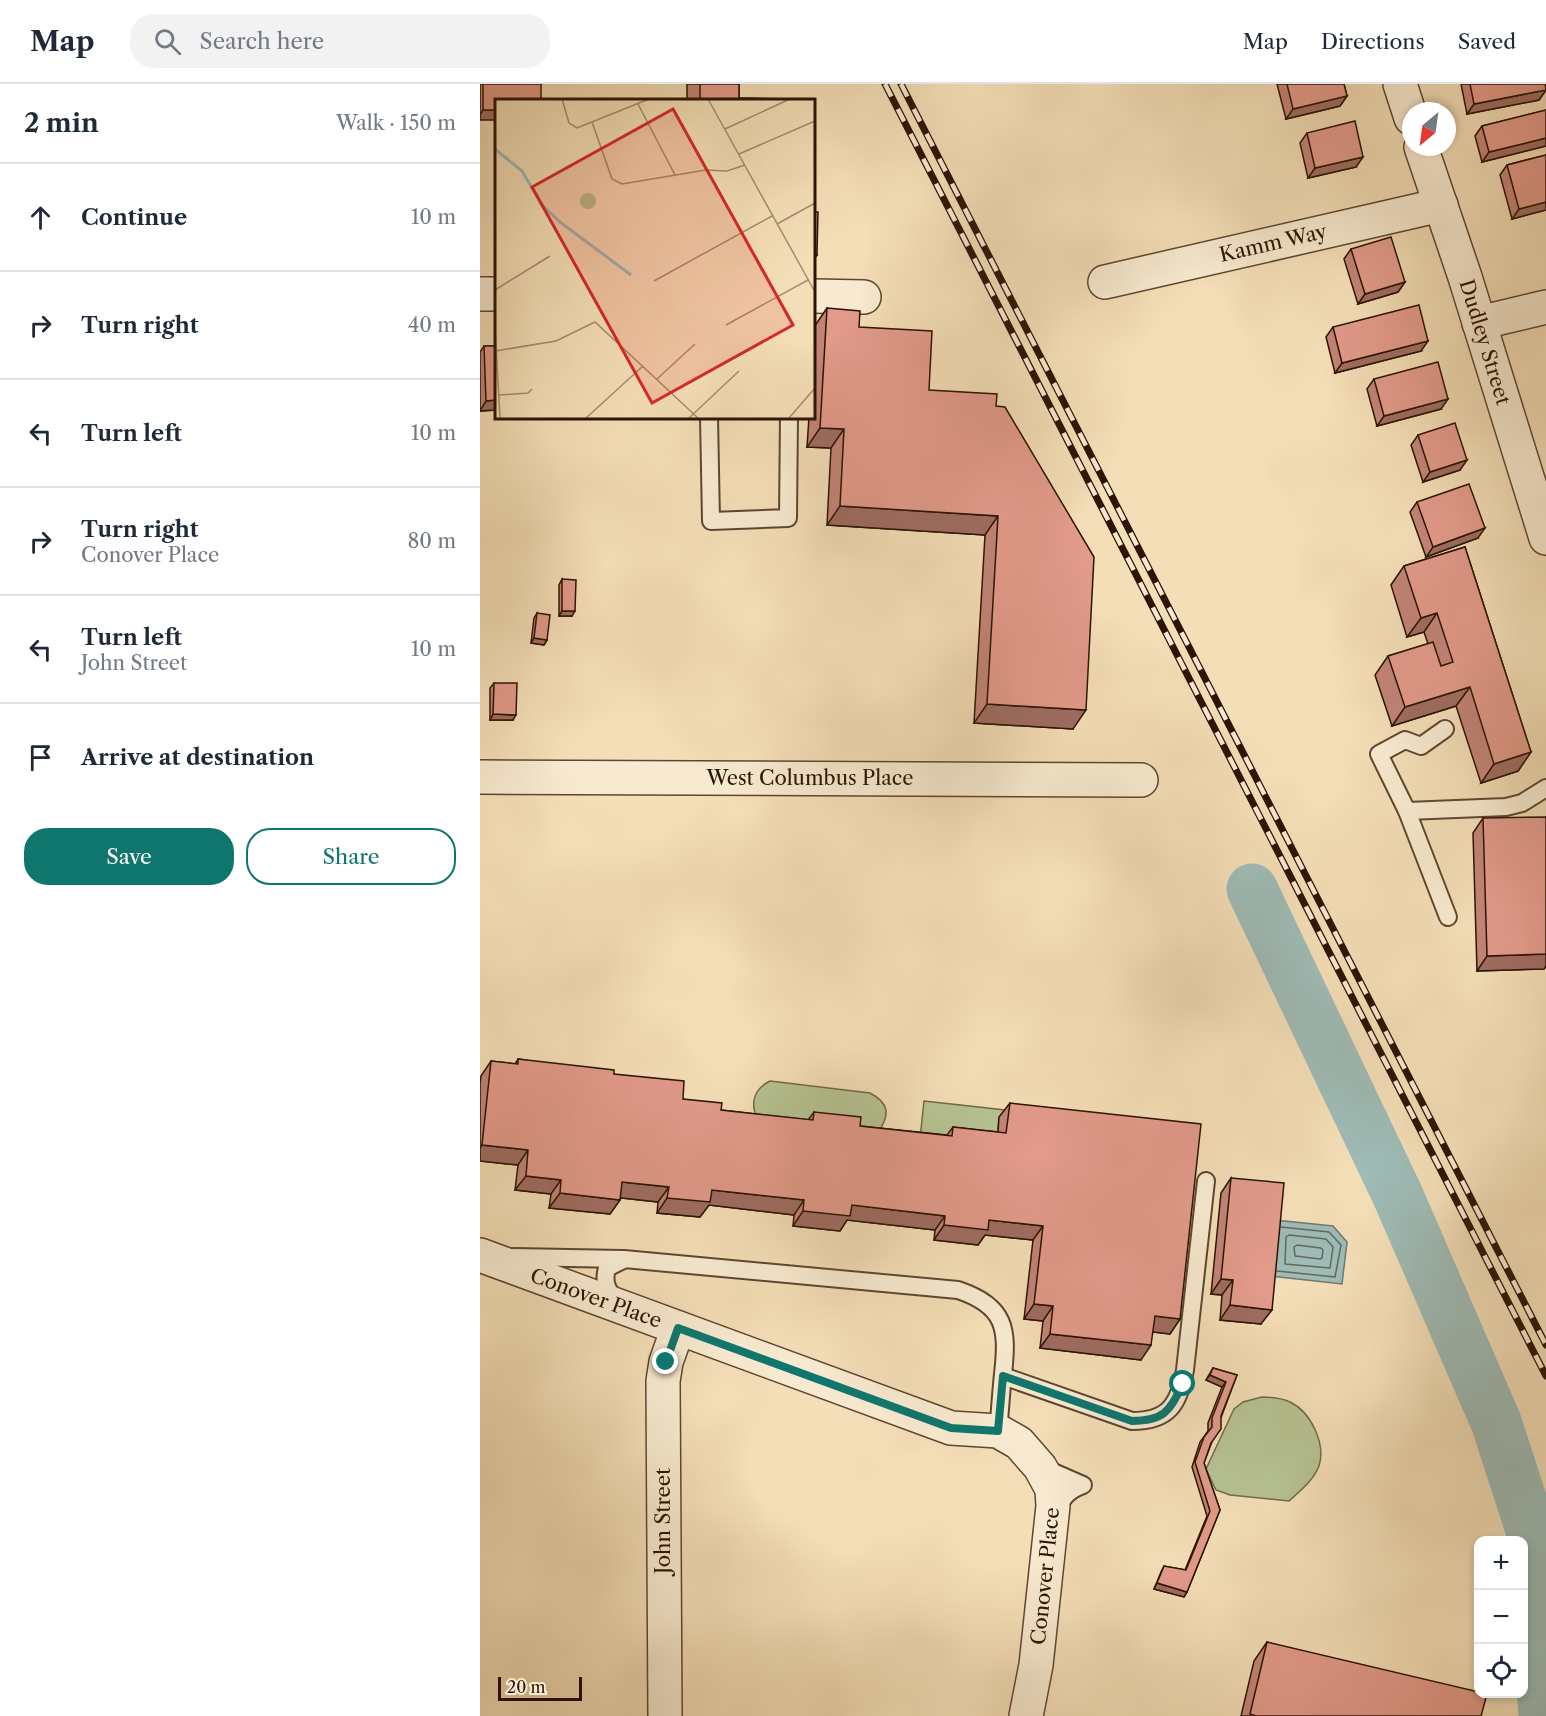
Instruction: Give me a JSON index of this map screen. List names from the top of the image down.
{
  "streets": {
    "street": [
      "Kamm Way",
      "Dudley Street",
      "West Columbus Place",
      "Conover Place",
      "John Street"
    ]
  },
  "crossings": [
    ["Kamm Way", "Dudley Street"],
    ["Conover Place", "John Street"]
  ],
  "scale_bar": "20 m",
  "north": "bottom left",
  "page": {
    "header": "Map",
    "search": "Search here",
    "nav": ["Map", "Directions", "Saved"],
    "heading": ["2 min", "Walk · 150 m"],
    "list": [
      ["Continue", "10 m"],
      ["Turn right", "40 m"],
      ["Turn left", "10 m"],
      ["Turn right", "Conover Place", "80 m"],
      ["Turn left", "John Street", "10 m"],
      "Arrive at destination"
    ],
    "buttons": ["Save", "Share"],
    "map_buttons": ["+", "−"],
    "scale": "20 m"
  }
}
